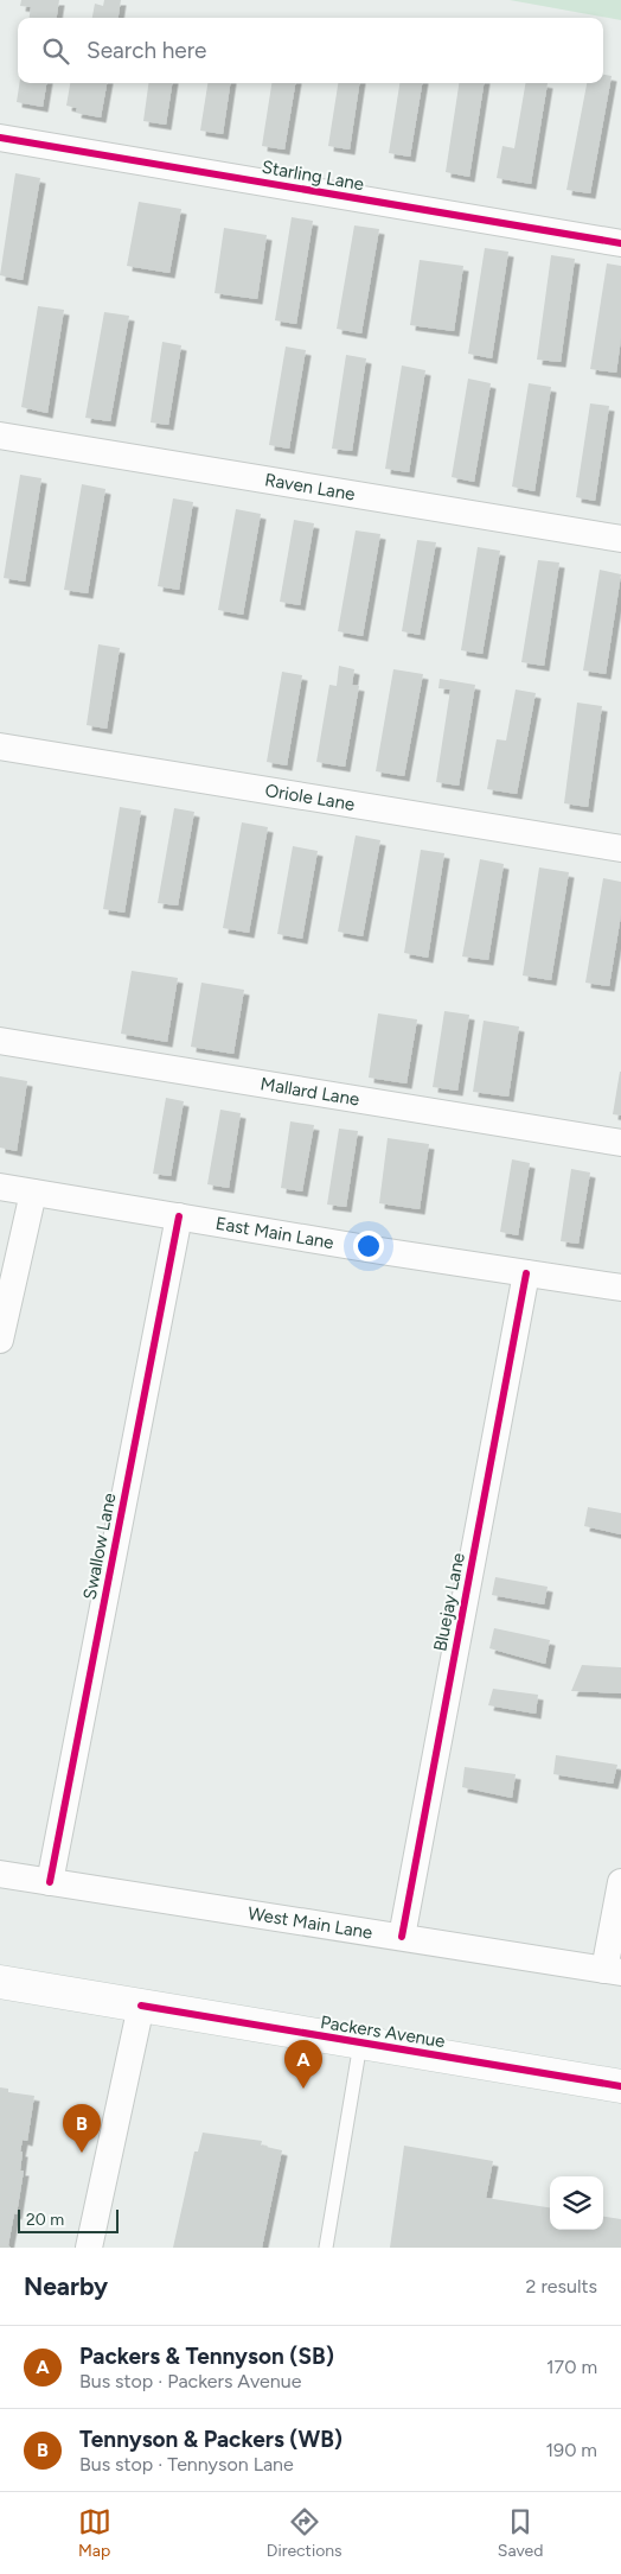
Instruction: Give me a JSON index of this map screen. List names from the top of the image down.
{
  "streets": {
    "main road": ["Packers Avenue"],
    "street": [
      "Starling Lane",
      "Raven Lane",
      "Oriole Lane",
      "Mallard Lane",
      "East Main Lane",
      "Swallow Lane",
      "Bluejay Lane",
      "West Main Lane"
    ]
  },
  "crossings": [
    ["East Main Lane", "Swallow Lane"],
    ["East Main Lane", "Bluejay Lane"],
    ["Swallow Lane", "West Main Lane"],
    ["Bluejay Lane", "West Main Lane"]
  ],
  "scale_bar": "20 m",
  "page": {
    "search": "Search here",
    "pins": ["A", "B"],
    "scale": "20 m",
    "heading": ["Nearby", "2 results"],
    "list": [
      {
        "mark": "A",
        "name": "Packers & Tennyson (SB)",
        "note": "Bus stop · Packers Avenue",
        "value": "170 m"
      },
      {
        "mark": "B",
        "name": "Tennyson & Packers (WB)",
        "note": "Bus stop · Tennyson Lane",
        "value": "190 m"
      }
    ],
    "nav": ["Map", "Directions", "Saved"]
  }
}
